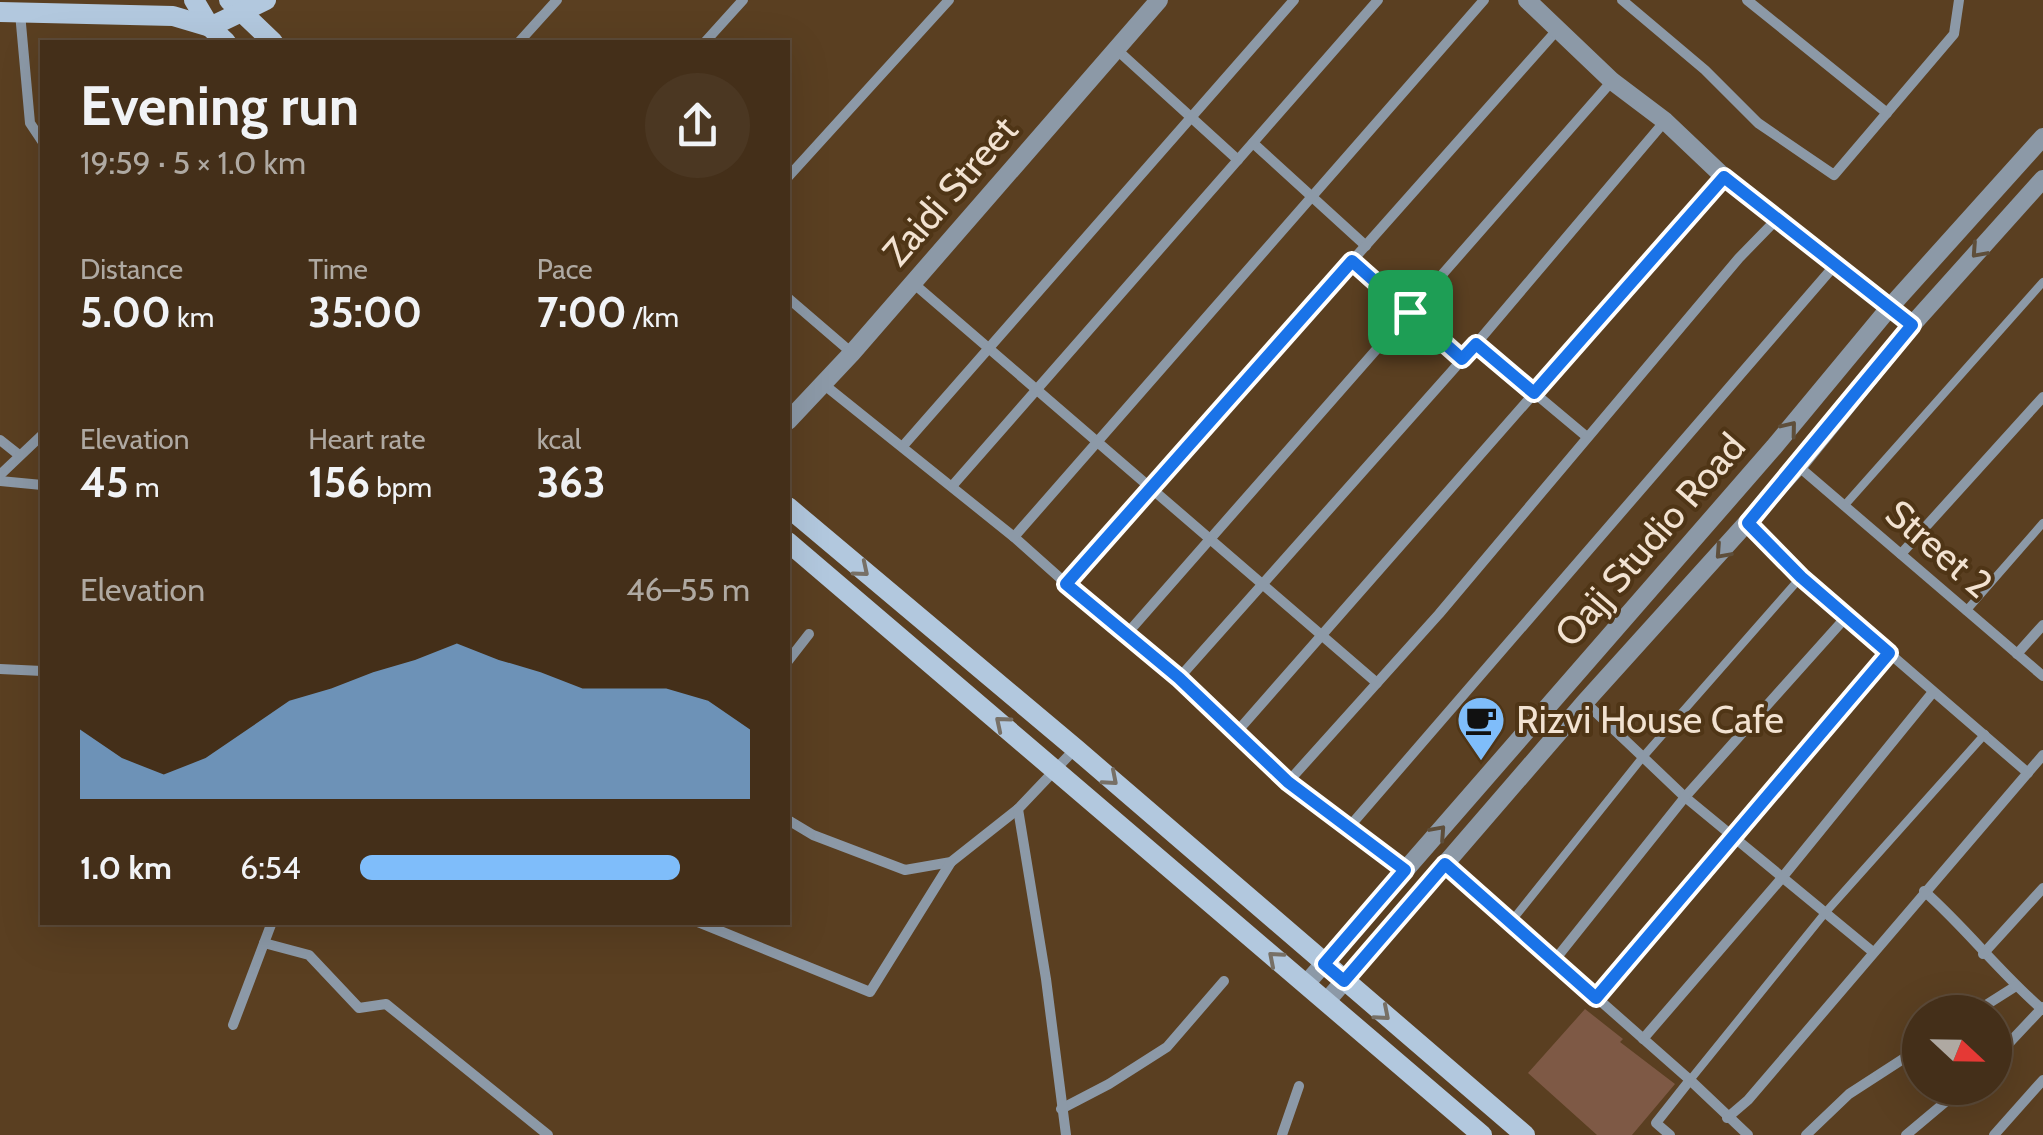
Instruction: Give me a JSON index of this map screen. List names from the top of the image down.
{
  "streets": {
    "street": ["Zaidi Street", "Oajj Studio Road", "Street 2"]
  },
  "crossings": [
    ["Oajj Studio Road", "Street 2"]
  ],
  "places": {
    "cafe": ["Rizvi House Cafe"]
  },
  "north": "right",
  "page": {
    "heading": ["Evening run", "19:59 · 5 × 1.0 km"],
    "stats": [
      ["Distance", "5.00 km"],
      ["Time", "35:00"],
      ["Pace", "7:00 /km"],
      ["Elevation", "45 m"],
      ["Heart rate", "156 bpm"],
      ["kcal", "363"]
    ],
    "chart": ["Elevation", "46–55 m"],
    "list": [
      {
        "name": "1.0 km",
        "note": "6:54"
      }
    ]
  }
}
